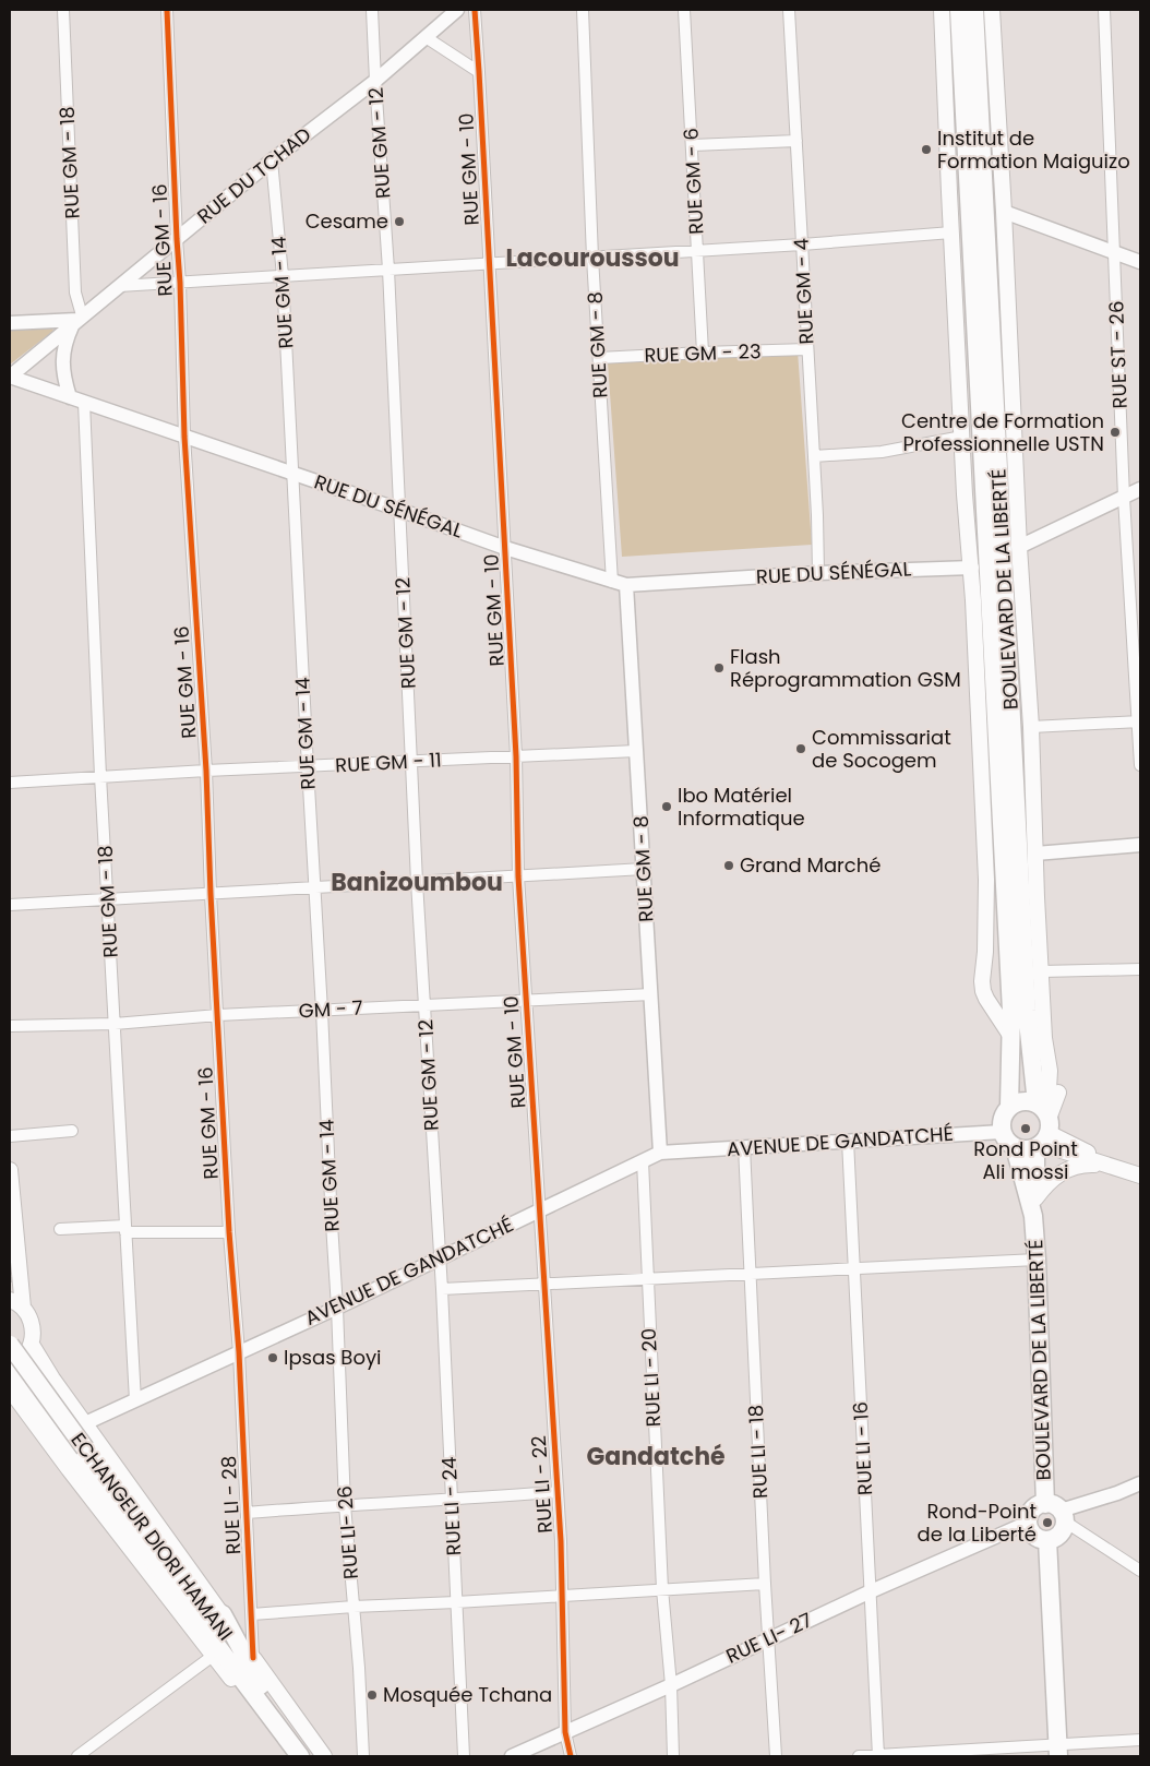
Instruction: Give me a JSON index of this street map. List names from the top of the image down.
{
  "streets": {
    "main road": ["BOULEVARD DE LA LIBERTÉ", "ECHANGEUR DIORI HAMANI"],
    "street": [
      "RUE GM - 12",
      "RUE GM - 18",
      "RUE GM - 10",
      "RUE DU TCHAD",
      "RUE GM - 6",
      "RUE GM - 16",
      "RUE GM - 4",
      "RUE GM - 14",
      "RUE GM - 8",
      "RUE GM - 23",
      "RUE ST - 26",
      "RUE DU SÉNÉGAL",
      "RUE GM - 11",
      "GM - 7",
      "AVENUE DE GANDATCHÉ",
      "RUE LI - 20",
      "RUE LI - 16",
      "RUE LI - 18",
      "RUE LI - 22",
      "RUE LI - 28",
      "RUE LI - 24",
      "RUE LI- 26",
      "RUE LI- 27"
    ]
  },
  "crossings": [
    ["RUE GM - 12", "RUE DU TCHAD"],
    ["RUE GM - 12", "RUE DU SÉNÉGAL"],
    ["RUE GM - 12", "RUE GM - 11"],
    ["RUE GM - 12", "GM - 7"],
    ["RUE GM - 12", "AVENUE DE GANDATCHÉ"],
    ["RUE GM - 12", "RUE LI - 24"],
    ["RUE GM - 18", "RUE DU TCHAD"],
    ["RUE GM - 18", "RUE DU SÉNÉGAL"],
    ["RUE GM - 18", "RUE GM - 11"],
    ["RUE GM - 18", "GM - 7"],
    ["RUE GM - 18", "AVENUE DE GANDATCHÉ"],
    ["RUE GM - 10", "RUE DU SÉNÉGAL"],
    ["RUE GM - 10", "RUE GM - 11"],
    ["RUE GM - 10", "GM - 7"],
    ["RUE GM - 10", "AVENUE DE GANDATCHÉ"],
    ["RUE GM - 10", "RUE LI - 22"],
    ["RUE DU TCHAD", "RUE GM - 16"],
    ["RUE DU TCHAD", "RUE GM - 14"],
    ["RUE DU TCHAD", "RUE DU SÉNÉGAL"],
    ["RUE GM - 6", "RUE GM - 23"],
    ["RUE GM - 16", "RUE DU SÉNÉGAL"],
    ["RUE GM - 16", "RUE GM - 11"],
    ["RUE GM - 16", "GM - 7"],
    ["RUE GM - 16", "AVENUE DE GANDATCHÉ"],
    ["RUE GM - 16", "RUE LI - 28"],
    ["RUE GM - 4", "RUE GM - 23"],
    ["RUE GM - 4", "RUE DU SÉNÉGAL"],
    ["RUE GM - 14", "RUE DU SÉNÉGAL"],
    ["RUE GM - 14", "RUE GM - 11"],
    ["RUE GM - 14", "GM - 7"],
    ["RUE GM - 14", "AVENUE DE GANDATCHÉ"],
    ["RUE GM - 14", "RUE LI- 26"],
    ["RUE GM - 8", "RUE GM - 23"],
    ["RUE GM - 8", "RUE DU SÉNÉGAL"],
    ["RUE GM - 8", "RUE GM - 11"],
    ["RUE GM - 8", "GM - 7"],
    ["RUE GM - 8", "AVENUE DE GANDATCHÉ"],
    ["RUE DU SÉNÉGAL", "BOULEVARD DE LA LIBERTÉ"],
    ["BOULEVARD DE LA LIBERTÉ", "AVENUE DE GANDATCHÉ"],
    ["BOULEVARD DE LA LIBERTÉ", "RUE LI- 27"],
    ["AVENUE DE GANDATCHÉ", "RUE LI - 20"],
    ["AVENUE DE GANDATCHÉ", "RUE LI - 16"],
    ["AVENUE DE GANDATCHÉ", "RUE LI - 18"],
    ["AVENUE DE GANDATCHÉ", "RUE LI - 22"],
    ["AVENUE DE GANDATCHÉ", "RUE LI - 28"],
    ["AVENUE DE GANDATCHÉ", "RUE LI - 24"],
    ["AVENUE DE GANDATCHÉ", "RUE LI- 26"],
    ["RUE LI - 20", "RUE LI- 27"],
    ["RUE LI - 16", "RUE LI- 27"],
    ["RUE LI - 18", "RUE LI- 27"],
    ["RUE LI - 22", "RUE LI- 27"]
  ],
  "districts": ["Lacouroussou", "Banizoumbou", "Gandatché"],
  "places": [
    "Institut de Formation Maiguizo",
    "Cesame",
    "Centre de Formation Professionnelle USTN",
    "Flash Réprogrammation GSM",
    "Commissariat de Socogem",
    "Ibo Matériel Informatique",
    "Grand Marché",
    "Rond Point Ali mossi",
    "Ipsas Boyi",
    "Rond-Point de la Liberté",
    "Mosquée Tchana"
  ]
}
